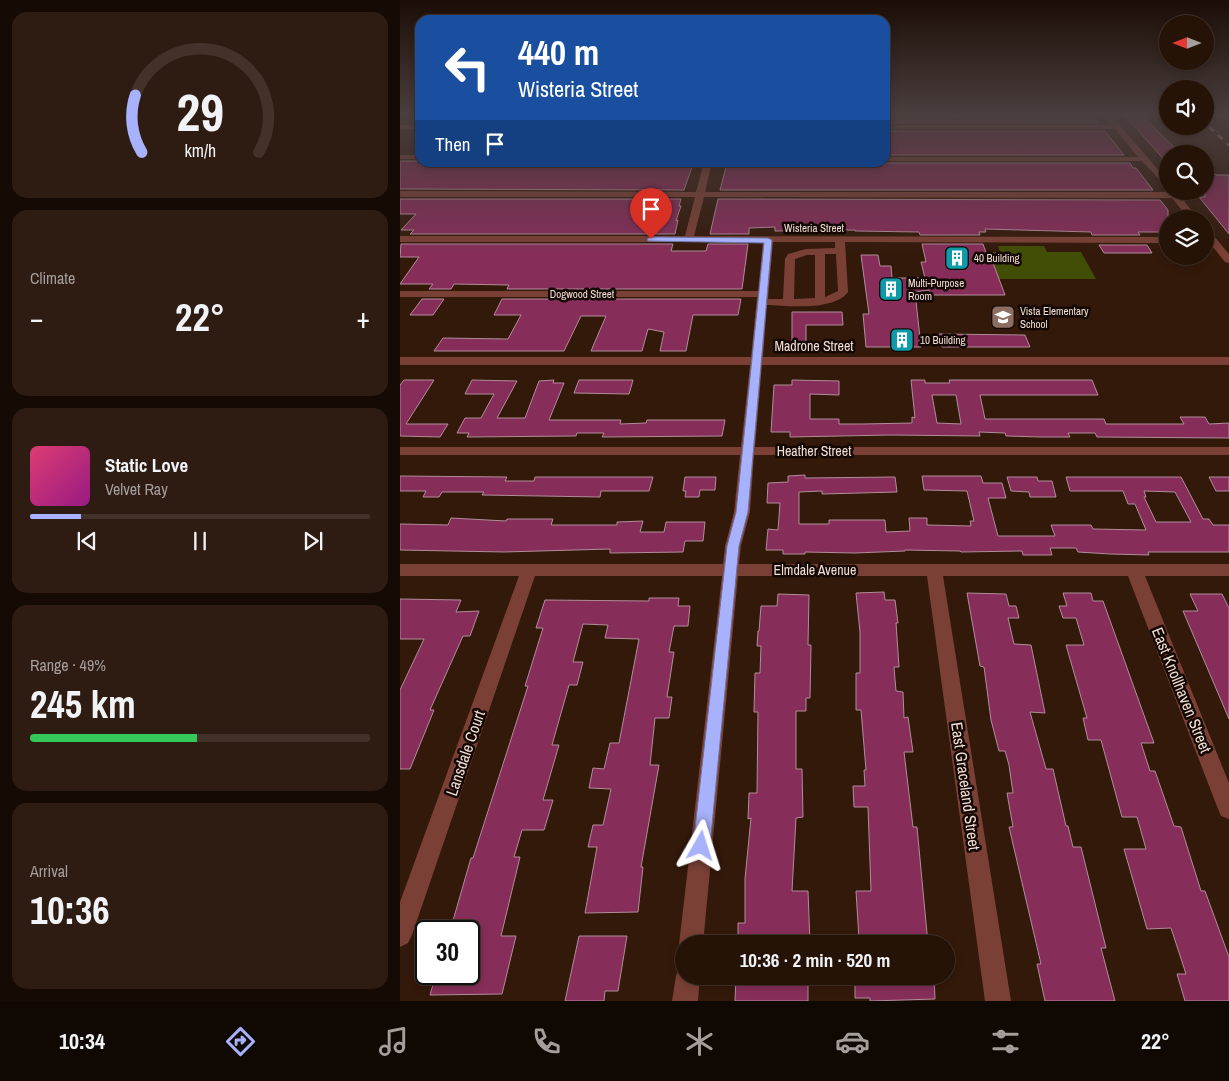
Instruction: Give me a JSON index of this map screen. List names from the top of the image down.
{
  "streets": {
    "street": [
      "Wisteria Street",
      "Dogwood Street",
      "Madrone Street",
      "Heather Street",
      "Elmdale Avenue",
      "East Knollhaven Street",
      "Lansdale Court",
      "East Graceland Street"
    ]
  },
  "crossings": [
    ["Wisteria Street", "Dogwood Street"],
    ["Elmdale Avenue", "East Knollhaven Street"],
    ["Elmdale Avenue", "Lansdale Court"],
    ["Elmdale Avenue", "East Graceland Street"]
  ],
  "places": {
    "building": ["40 Building", "Multi-Purpose Room", "10 Building"],
    "school or university": ["Vista Elementary School"]
  },
  "north": "left",
  "page": {
    "turn": ["440 m", "Wisteria Street"],
    "then": "Then",
    "tile": [
      "Climate",
      ["Range · 49%", "245 km"],
      ["Arrival", "10:36"]
    ],
    "heat": ["−", "22°", "+"],
    "song": ["Static Love", "Velvet Ray"],
    "limit": "30",
    "trip": "10:36 · 2 min · 520 m",
    "tabs": ["10:34", "22°"],
    "gauge": ["29", "km/h"]
  }
}
